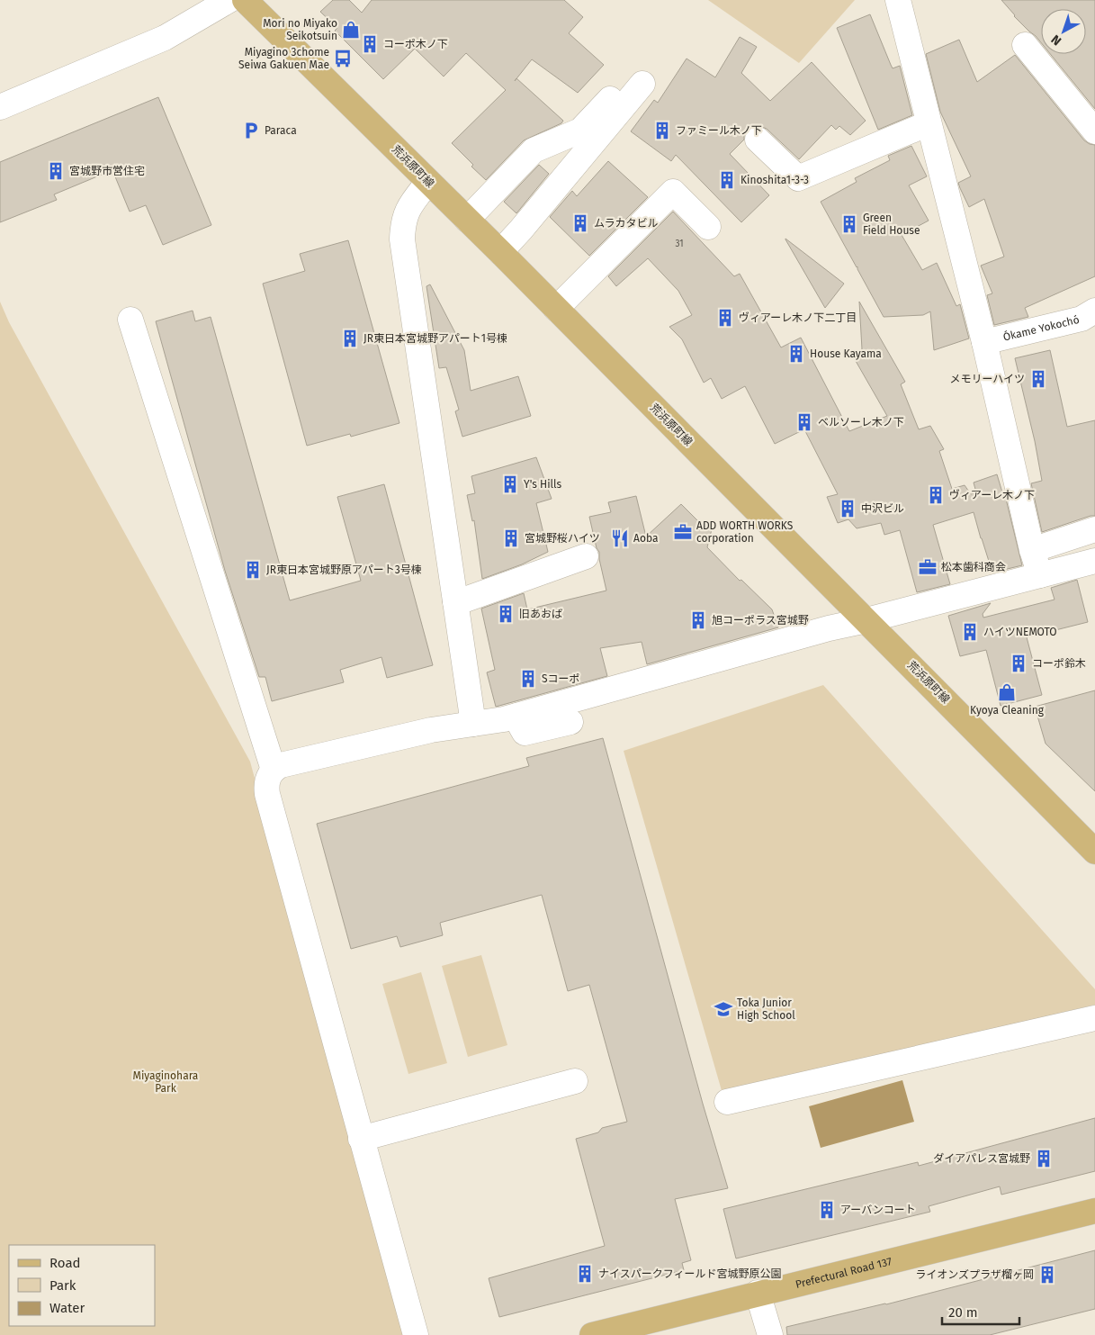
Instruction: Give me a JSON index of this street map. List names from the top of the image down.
{
  "streets": {
    "main road": ["荒浜原町線", "Prefectural Road 137"],
    "street": ["Ókame Yokochó"]
  },
  "parks": ["Miyaginohara Park"],
  "places": {
    "shop": ["Mori no Miyako Seikotsuin", "Kyoya Cleaning"],
    "building": [
      "コーポ木ノ下",
      "ファミール木ノ下",
      "宮城野市営住宅",
      "Kinoshita1-3-3",
      "ムラカタビル",
      "Green Field House",
      "ヴィアーレ木ノ下二丁目",
      "JR東日本宮城野アパート1号棟",
      "House Kayama",
      "メモリーハイツ",
      "ベルソーレ木ノ下",
      "Y's Hills",
      "ヴィアーレ木ノ下",
      "中沢ビル",
      "宮城野桜ハイツ",
      "JR東日本宮城野原アパート3号棟",
      "旧あおば",
      "旭コーポラス宮城野",
      "ハイツNEMOTO",
      "コーポ鈴木",
      "Sコーポ",
      "ダイアパレス宮城野",
      "アーバンコート",
      "ナイスパークフィールド宮城野原公園",
      "ライオンズプラザ榴ヶ岡"
    ],
    "bus stop": ["Miyagino 3chome Seiwa Gakuen Mae"],
    "parking": ["Paraca"],
    "office": ["ADD WORTH WORKS corporation", "松本歯科商会"],
    "restaurant": ["Aoba"],
    "school or university": ["Toka Junior High School"]
  },
  "house_numbers": ["31"],
  "legend": ["Road", "Park", "Water"],
  "scale_bar": "20 m",
  "north": "bottom left"
}
